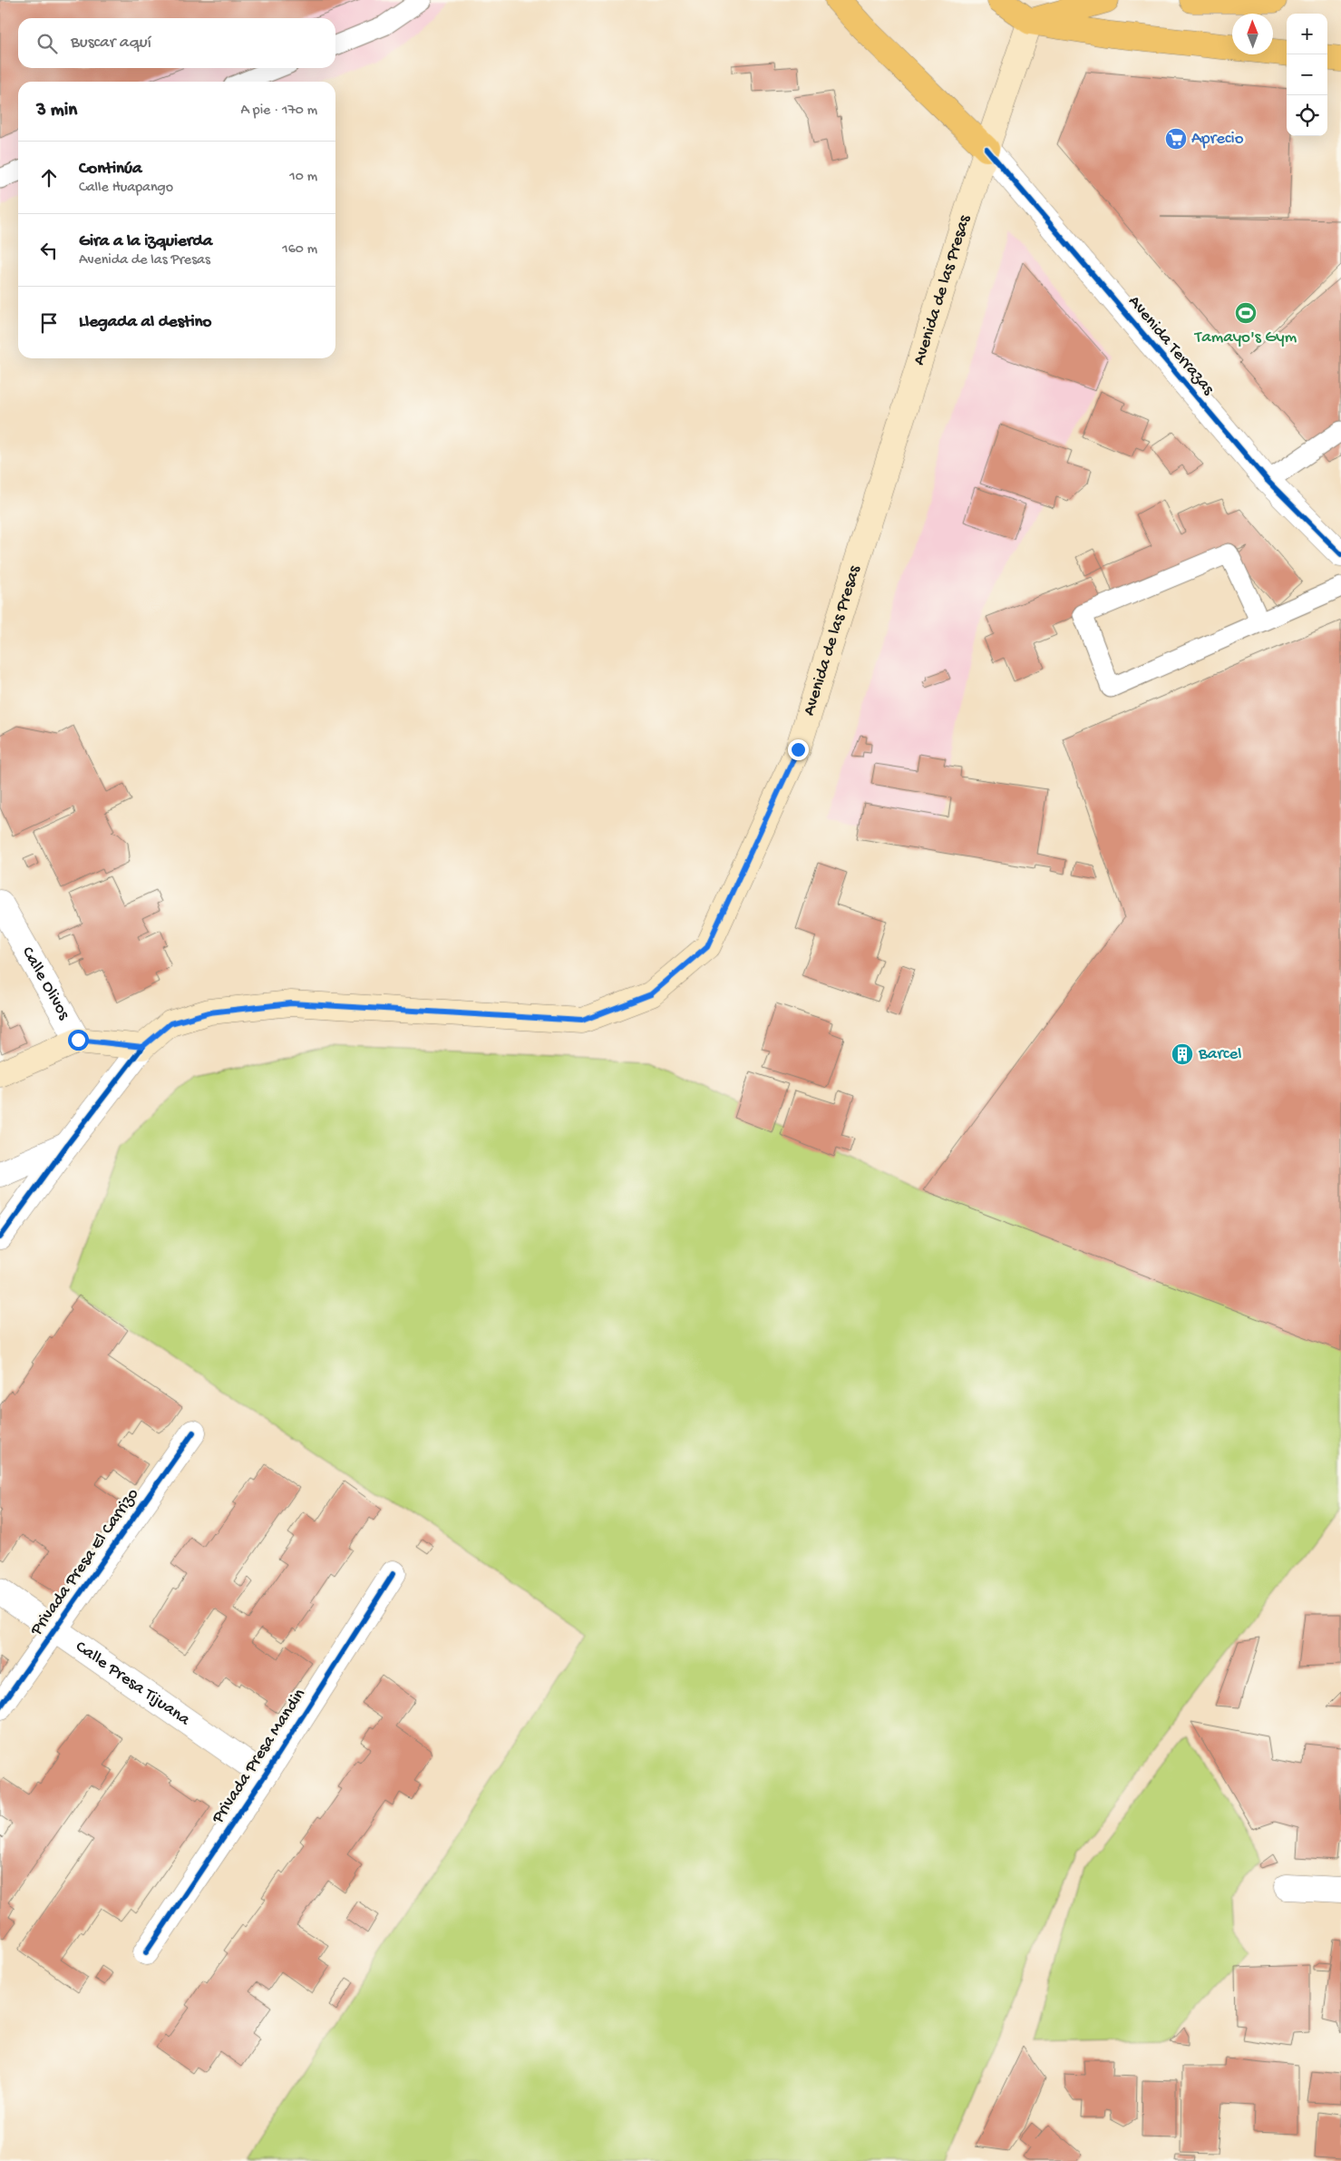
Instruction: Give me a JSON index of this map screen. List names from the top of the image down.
{
  "streets": {
    "main road": ["Avenida de las Presas"],
    "street": [
      "Avenida Terrazas",
      "Calle Olivos",
      "Privada Presa El Carrizo",
      "Calle Presa Tijuana",
      "Privada Presa Mandin"
    ]
  },
  "crossings": [
    ["Avenida de las Presas", "Avenida Terrazas"],
    ["Privada Presa El Carrizo", "Calle Presa Tijuana"],
    ["Calle Presa Tijuana", "Privada Presa Mandin"]
  ],
  "places": {
    "supermarket": ["Aprecio"],
    "sports": ["Tamayo's Gym"],
    "building": ["Barcel"]
  },
  "north": "top",
  "page": {
    "map_buttons": ["+", "−"],
    "search": "Buscar aquí",
    "heading": ["3 min", "A pie · 170 m"],
    "list": [
      ["Continúa", "Calle Huapango", "10 m"],
      ["Gira a la izquierda", "Avenida de las Presas", "160 m"],
      "Llegada al destino"
    ]
  }
}
